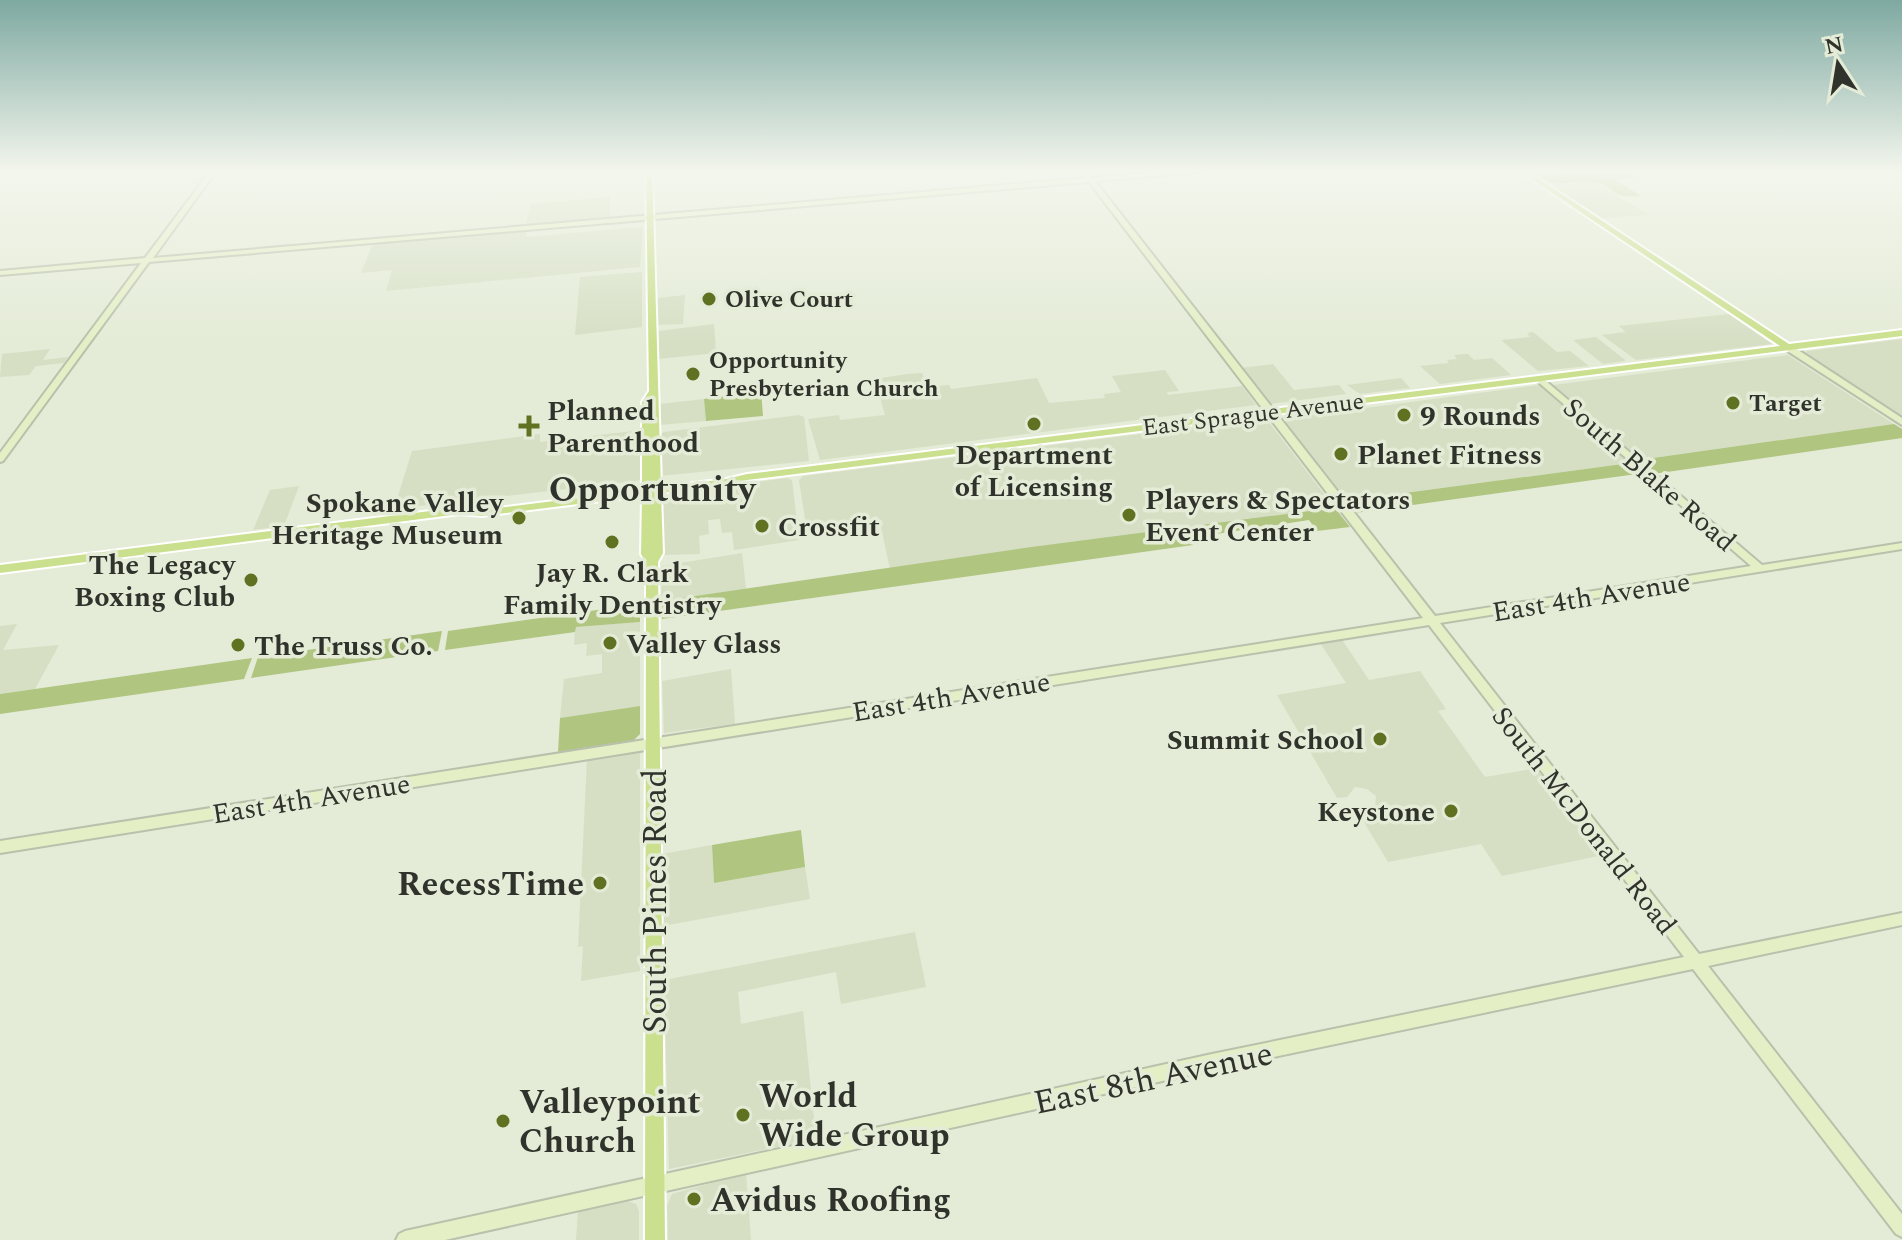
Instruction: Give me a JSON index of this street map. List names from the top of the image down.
{
  "streets": {
    "main road": ["East Sprague Avenue", "South Pines Road"],
    "street": [
      "South Blake Road",
      "East 4th Avenue",
      "South McDonald Road",
      "East 8th Avenue"
    ]
  },
  "crossings": [
    ["East Sprague Avenue", "South Blake Road"],
    ["East Sprague Avenue", "South McDonald Road"],
    ["East Sprague Avenue", "South Pines Road"],
    ["South Blake Road", "East 4th Avenue"],
    ["East 4th Avenue", "South McDonald Road"],
    ["East 4th Avenue", "South Pines Road"],
    ["South McDonald Road", "East 8th Avenue"],
    ["South Pines Road", "East 8th Avenue"]
  ],
  "districts": ["Opportunity"],
  "places": {
    "other": [
      "Olive Court",
      "Opportunity Presbyterian Church",
      "Target",
      "9 Rounds",
      "Department of Licensing",
      "Planet Fitness",
      "Players & Spectators Event Center",
      "Spokane Valley Heritage Museum",
      "Crossfit",
      "Jay R. Clark Family Dentistry",
      "The Legacy Boxing Club",
      "Valley Glass",
      "The Truss Co.",
      "Summit School",
      "Keystone",
      "RecessTime",
      "World Wide Group",
      "Valleypoint Church",
      "Avidus Roofing"
    ],
    "health": ["Planned Parenthood"]
  },
  "north": "top"
}
